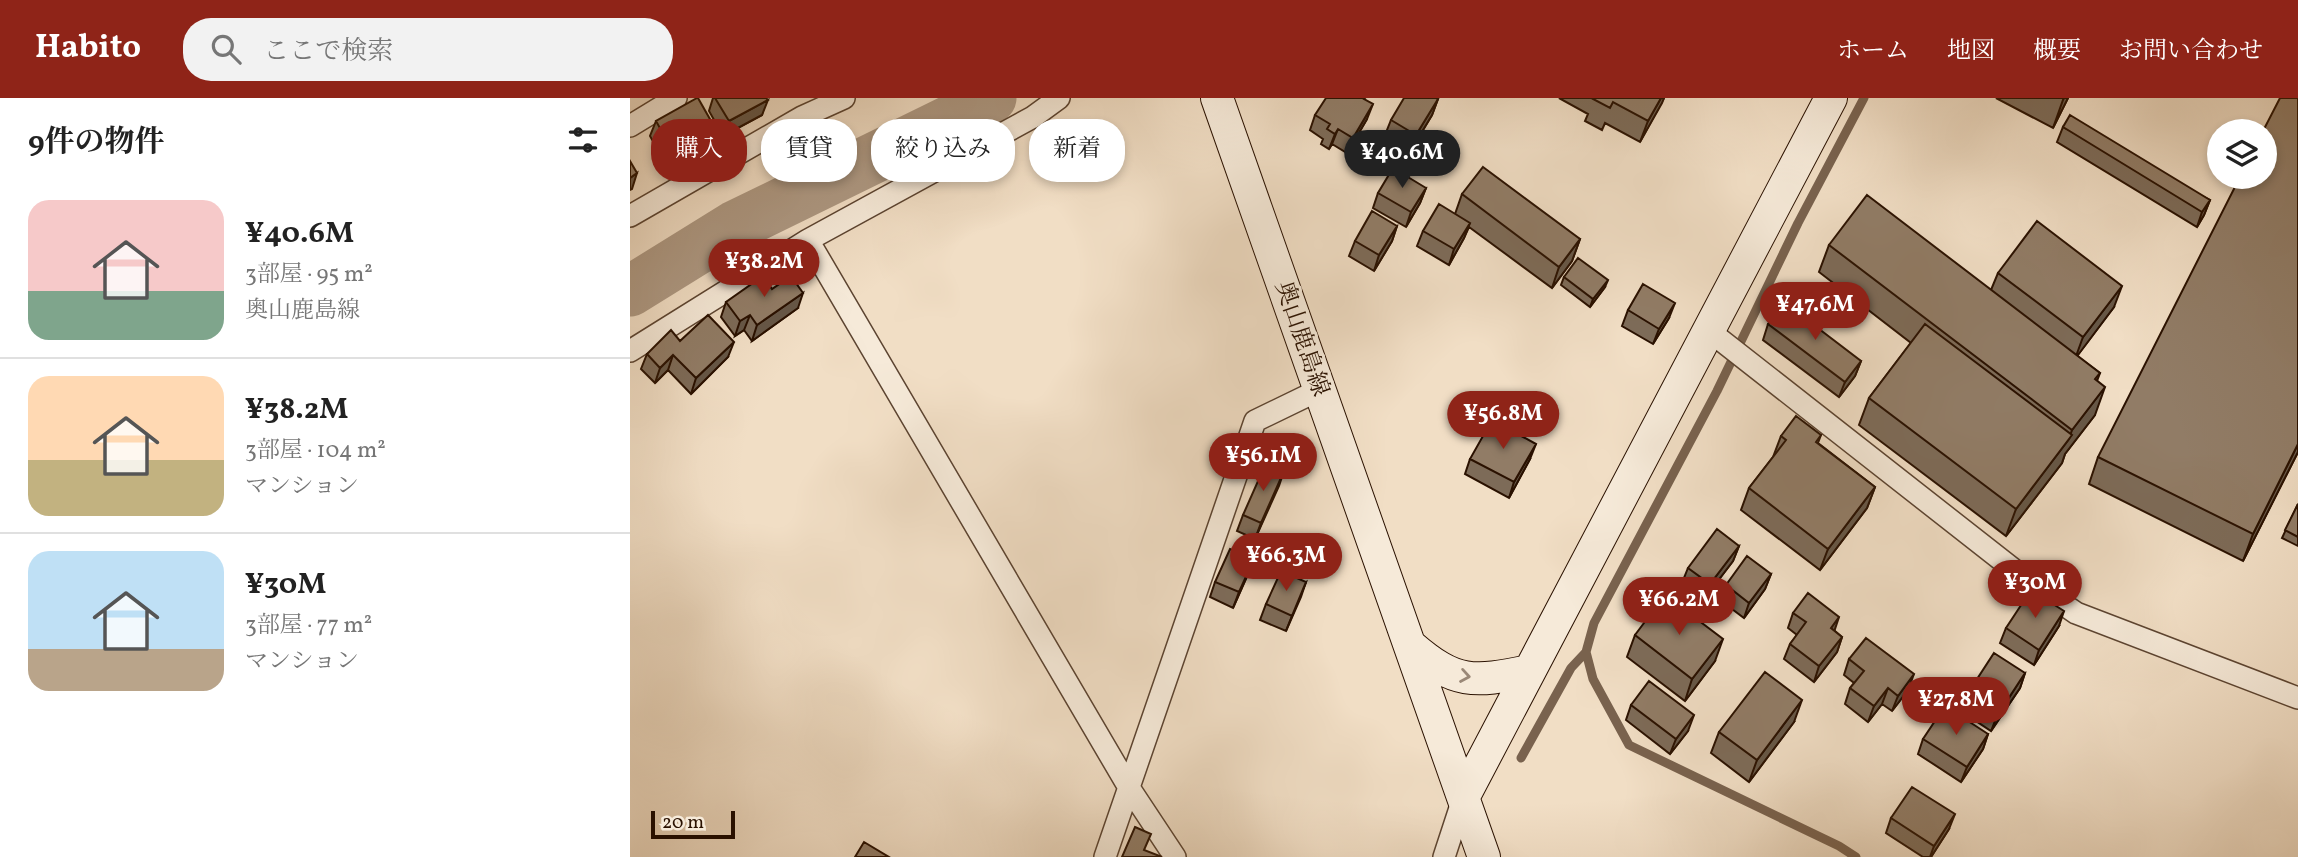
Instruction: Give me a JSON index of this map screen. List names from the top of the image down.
{
  "streets": {
    "main road": ["奥山鹿島線"]
  },
  "scale_bar": "20 m",
  "page": {
    "header": "Habito",
    "search": "ここで検索",
    "nav": [
      "ホーム",
      "地図",
      "概要",
      "お問い合わせ"
    ],
    "heading": "9件の物件",
    "chip": [
      "購入",
      "賃貸",
      "絞り込み",
      "新着"
    ],
    "price": [
      "¥40.6M",
      "¥38.2M",
      "¥47.6M",
      "¥56.8M",
      "¥56.1M",
      "¥66.3M",
      "¥30M",
      "¥66.2M",
      "¥27.8M"
    ],
    "list": [
      {
        "name": "¥40.6M",
        "note": "3部屋 · 95 m² · 奥山鹿島線"
      },
      {
        "name": "¥38.2M",
        "note": "3部屋 · 104 m² · マンション"
      },
      {
        "name": "¥30M",
        "note": "3部屋 · 77 m² · マンション"
      }
    ],
    "scale": "20 m"
  }
}
